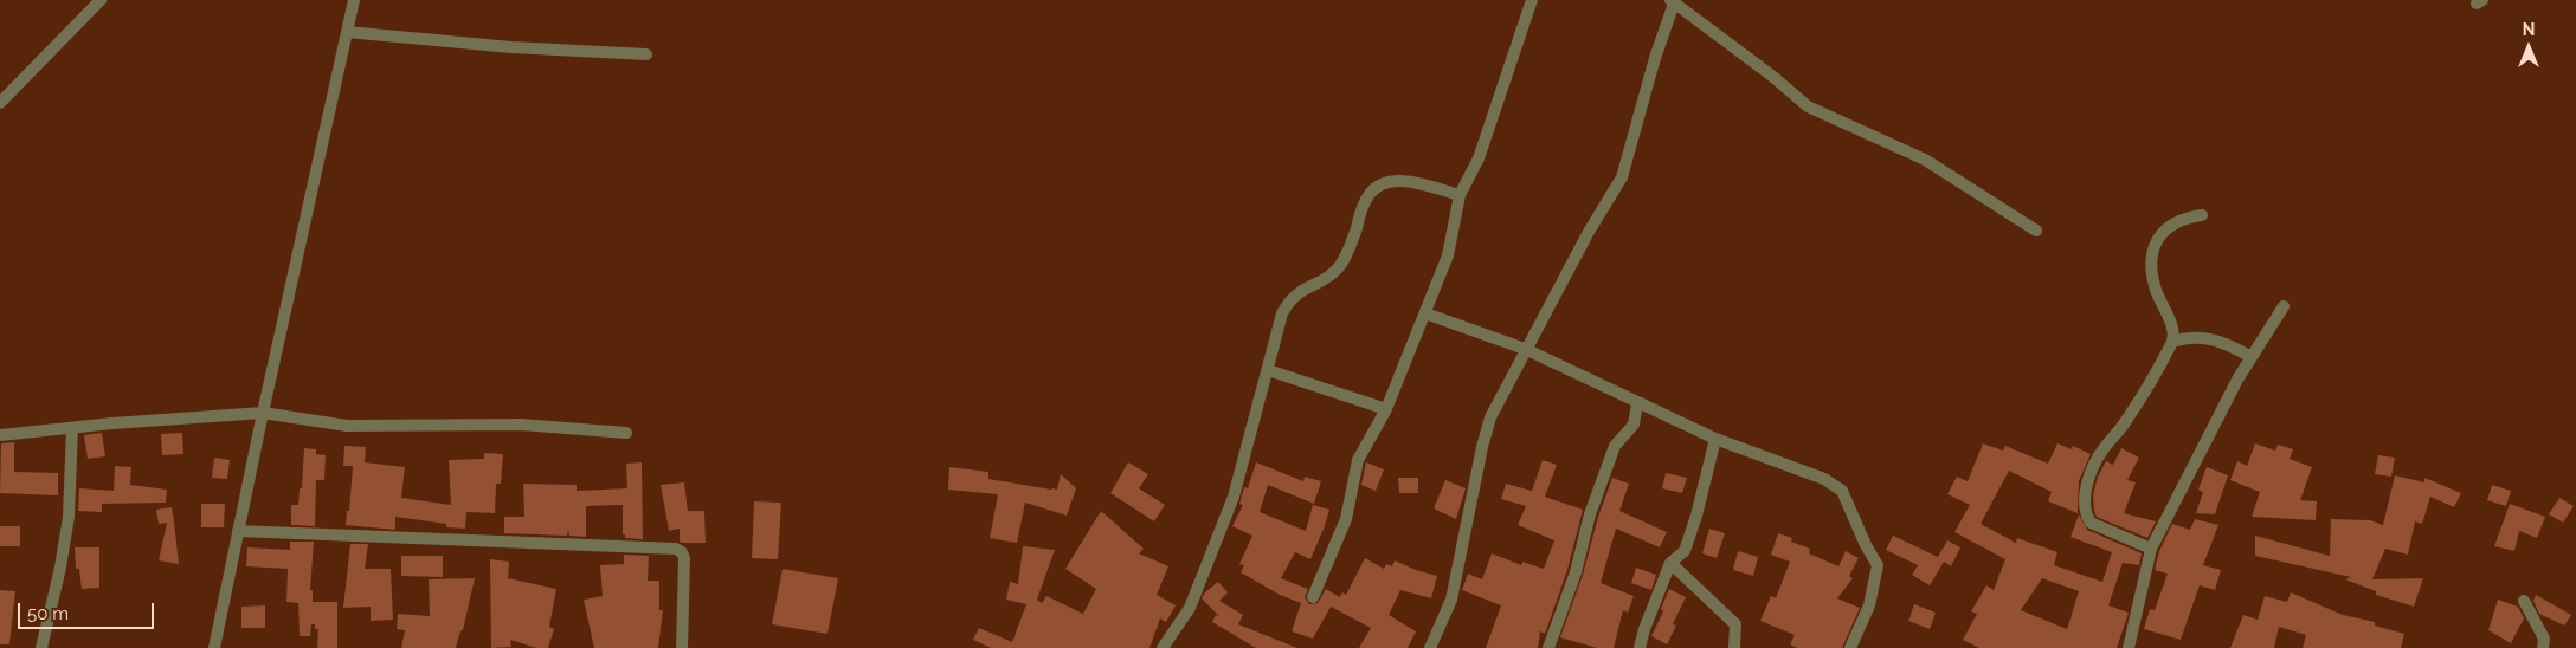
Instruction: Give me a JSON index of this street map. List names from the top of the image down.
{
  "scale_bar": "50 m",
  "north": "top"
}
